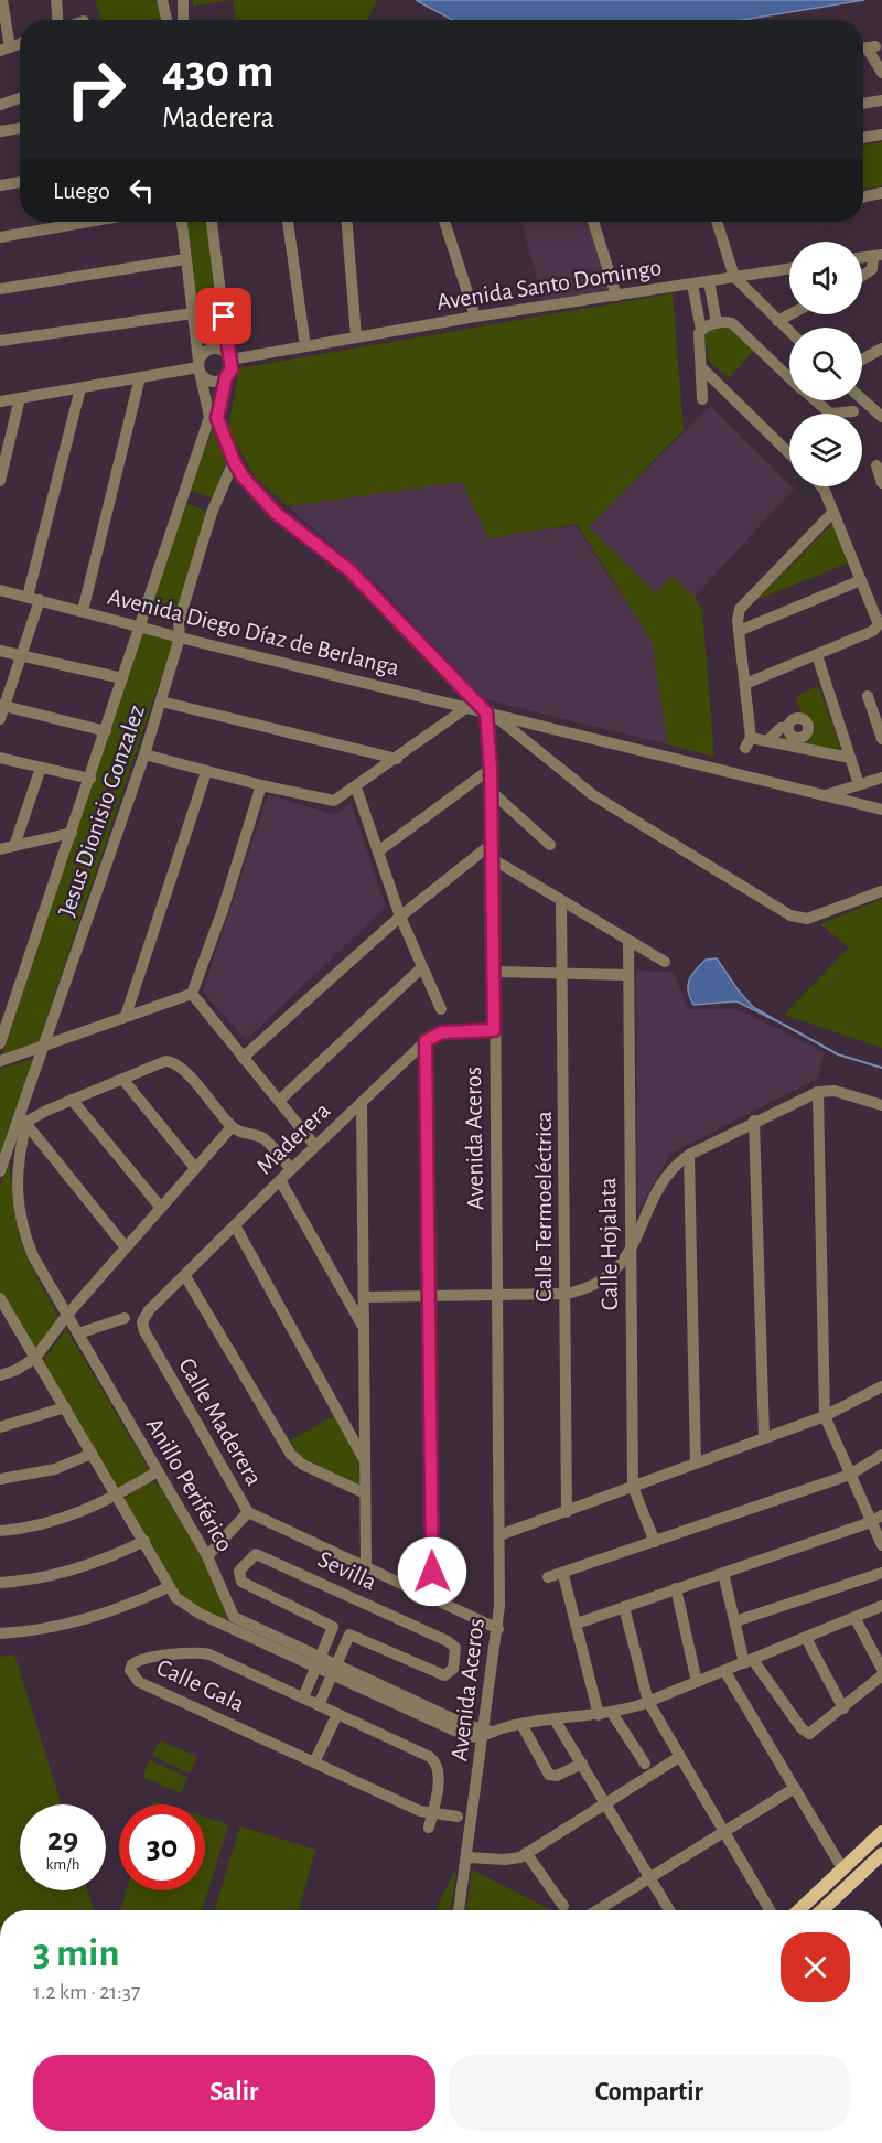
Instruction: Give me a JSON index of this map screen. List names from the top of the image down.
{
  "streets": {
    "street": [
      "Avenida Santo Domingo",
      "Avenida Diego Díaz de Berlanga",
      "Jesus Dionisio Gonzalez",
      "Maderera",
      "Avenida Aceros",
      "Calle Termoeléctrica",
      "Calle Hojalata",
      "Calle Maderera",
      "Anillo Periférico",
      "Sevilla",
      "Calle Gala"
    ]
  },
  "crossings": [
    ["Avenida Santo Domingo", "Jesus Dionisio Gonzalez"],
    ["Avenida Diego Díaz de Berlanga", "Jesus Dionisio Gonzalez"],
    ["Avenida Diego Díaz de Berlanga", "Avenida Aceros"],
    ["Jesus Dionisio Gonzalez", "Anillo Periférico"],
    ["Maderera", "Avenida Aceros"],
    ["Maderera", "Calle Maderera"],
    ["Avenida Aceros", "Calle Maderera"]
  ],
  "page": {
    "turn": ["430 m", "Maderera"],
    "then": "Luego",
    "speed": "29 km/h",
    "limit": "30",
    "heading": ["3 min", "1.2 km · 21:37"],
    "buttons": ["Salir", "Compartir"]
  }
}
